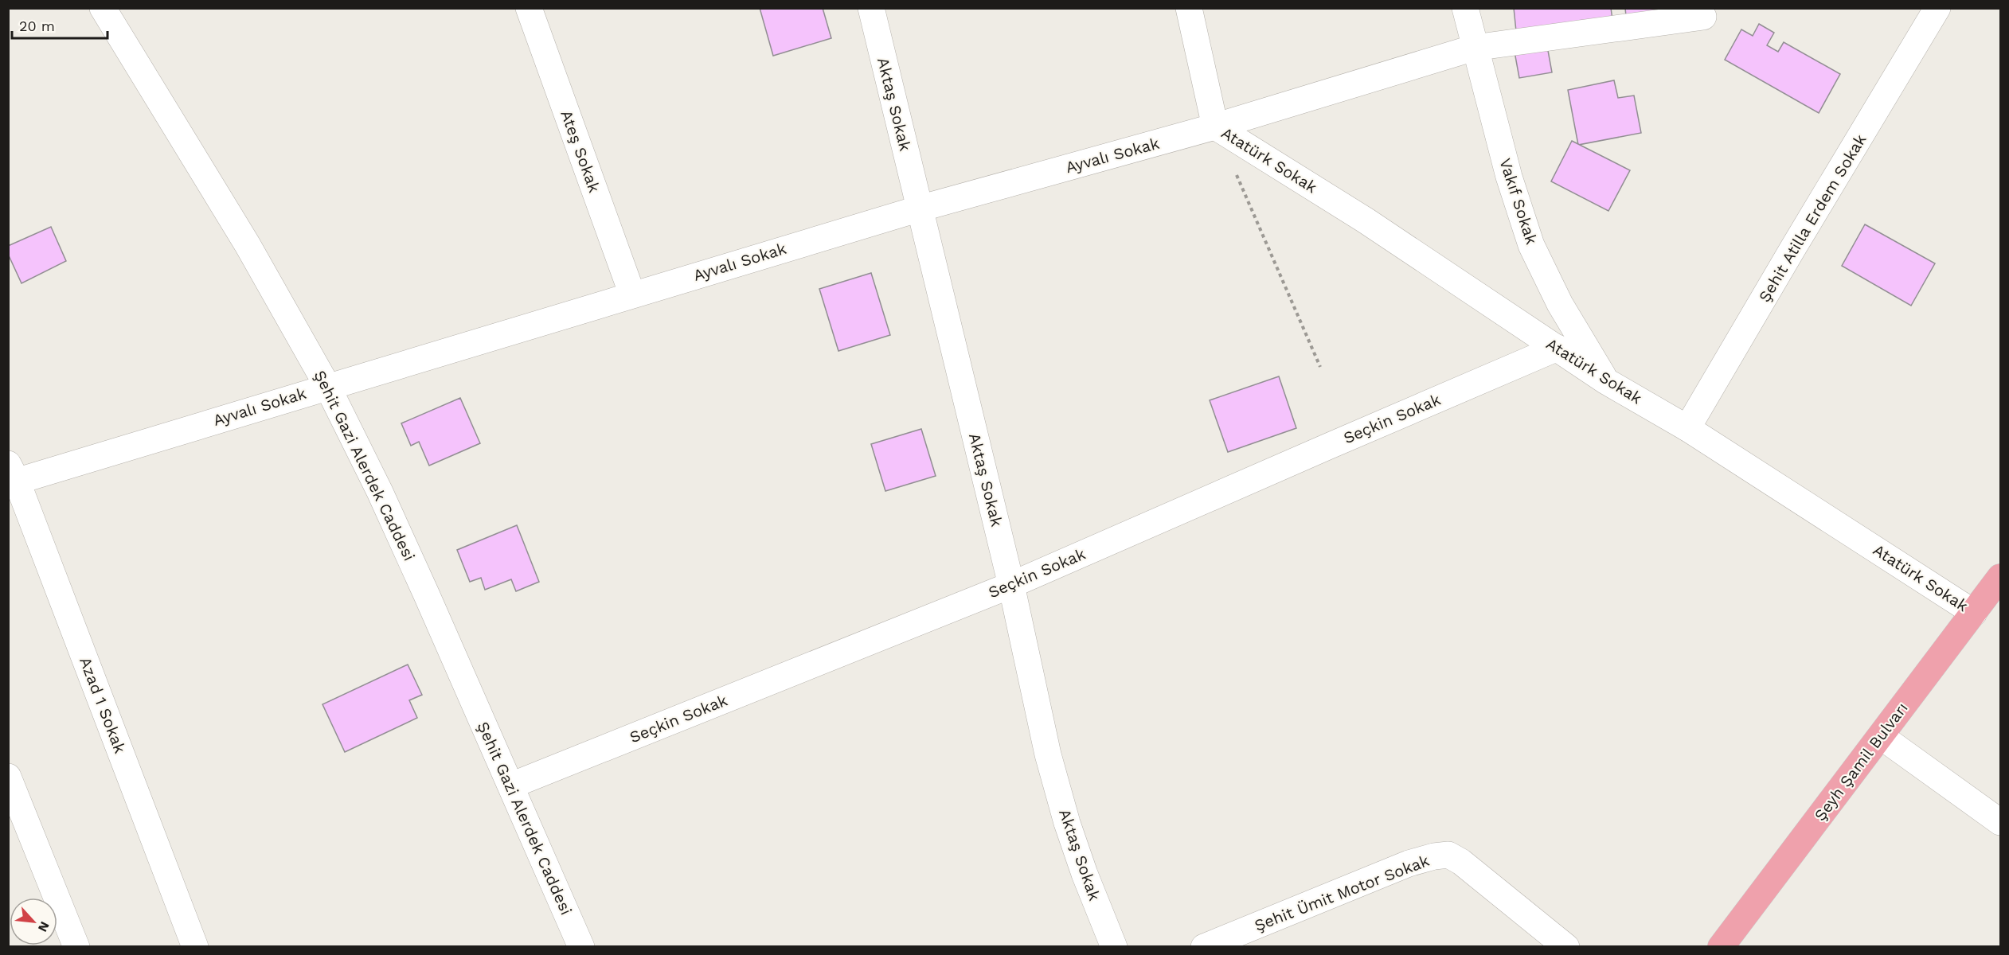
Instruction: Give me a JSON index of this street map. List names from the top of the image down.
{
  "streets": {
    "main road": ["Şeyh Şamil Bulvarı"],
    "street": [
      "Aktaş Sokak",
      "Ateş Sokak",
      "Ayvalı Sokak",
      "Atatürk Sokak",
      "Vakıf Sokak",
      "Şehit Atilla Erdem Sokak",
      "Seçkin Sokak",
      "Şehit Gazi Alerdek Caddesi",
      "Azad 1 Sokak",
      "Şehit Ümit Motor Sokak"
    ]
  },
  "crossings": [
    ["Aktaş Sokak", "Ayvalı Sokak"],
    ["Aktaş Sokak", "Seçkin Sokak"],
    ["Ateş Sokak", "Ayvalı Sokak"],
    ["Ayvalı Sokak", "Atatürk Sokak"],
    ["Ayvalı Sokak", "Vakıf Sokak"],
    ["Ayvalı Sokak", "Şehit Gazi Alerdek Caddesi"],
    ["Ayvalı Sokak", "Azad 1 Sokak"],
    ["Atatürk Sokak", "Vakıf Sokak"],
    ["Atatürk Sokak", "Şehit Atilla Erdem Sokak"],
    ["Atatürk Sokak", "Seçkin Sokak"],
    ["Atatürk Sokak", "Şeyh Şamil Bulvarı"],
    ["Seçkin Sokak", "Şehit Gazi Alerdek Caddesi"]
  ],
  "scale_bar": "20 m",
  "north": "bottom right"
}
